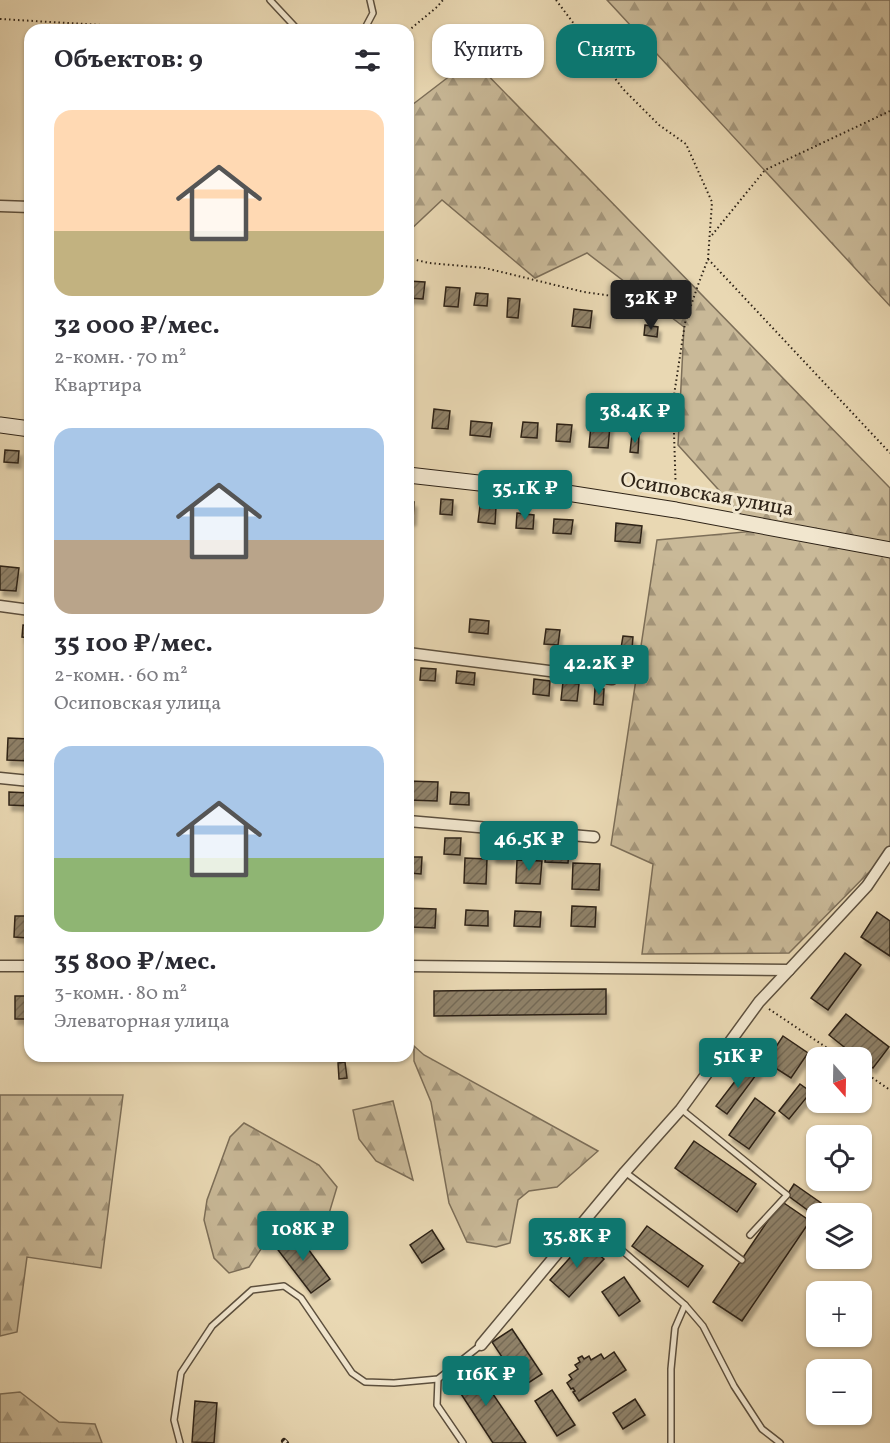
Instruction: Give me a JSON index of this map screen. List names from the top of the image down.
{
  "streets": {
    "street": ["Осиповская улица"]
  },
  "north": "bottom",
  "page": {
    "chip": ["Купить", "Снять"],
    "heading": "Объектов: 9",
    "list": [
      {
        "name": "32 000 ₽/мес.",
        "note": "2-комн. · 70 m² · Квартира"
      },
      {
        "name": "35 100 ₽/мес.",
        "note": "2-комн. · 60 m² · Осиповская улица"
      },
      {
        "name": "35 800 ₽/мес.",
        "note": "3-комн. · 80 m² · Элеваторная улица"
      }
    ],
    "price": [
      "32K ₽",
      "38.4K ₽",
      "35.1K ₽",
      "42.2K ₽",
      "46.5K ₽",
      "51K ₽",
      "108K ₽",
      "35.8K ₽",
      "116K ₽"
    ],
    "map_buttons": ["+", "−"]
  }
}
